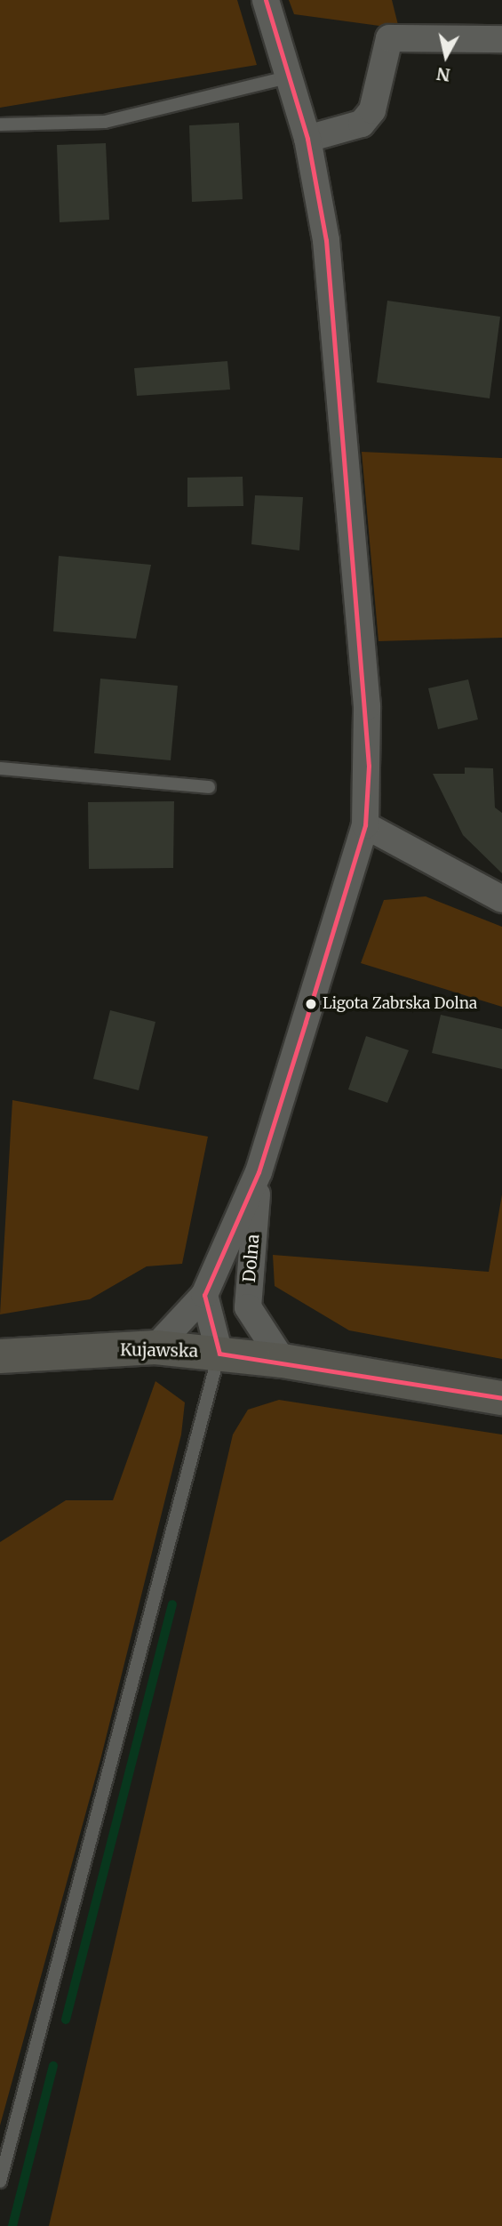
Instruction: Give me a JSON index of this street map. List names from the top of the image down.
{
  "streets": {
    "street": ["Dolna", "Kujawska"]
  },
  "crossings": [
    ["Dolna", "Kujawska"]
  ],
  "places": ["Ligota Zabrska Dolna"],
  "north": "bottom"
}
